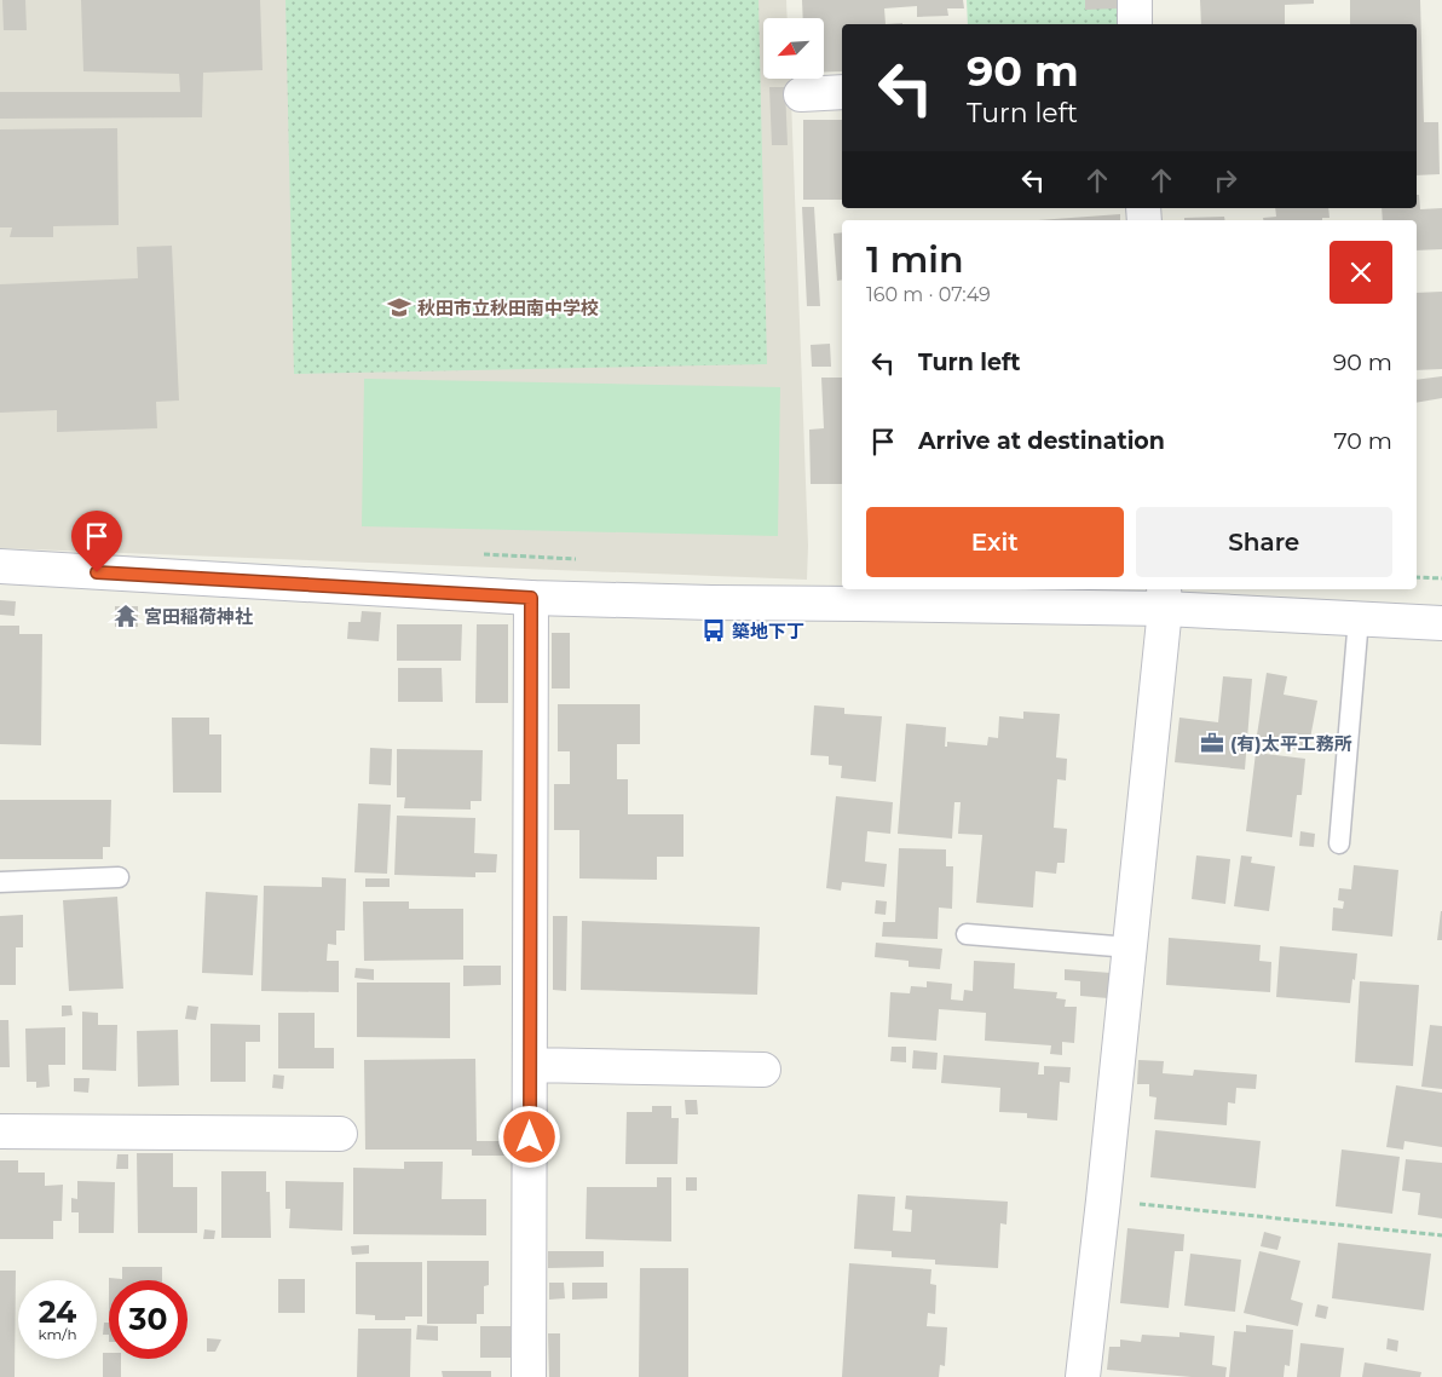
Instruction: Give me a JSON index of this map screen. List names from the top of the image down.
{
  "places": {
    "school or university": ["秋田市立秋田南中学校"],
    "temple": ["宮田稲荷神社"],
    "bus stop": ["築地下丁"],
    "office": ["(有)太平工務所"]
  },
  "north": "bottom left",
  "page": {
    "turn": ["90 m", "Turn left"],
    "heading": ["1 min", "160 m · 07:49"],
    "list": [
      {
        "name": "Turn left",
        "value": "90 m"
      },
      {
        "name": "Arrive at destination",
        "value": "70 m"
      }
    ],
    "buttons": ["Exit", "Share"],
    "speed": "24 km/h",
    "limit": "30"
  }
}
